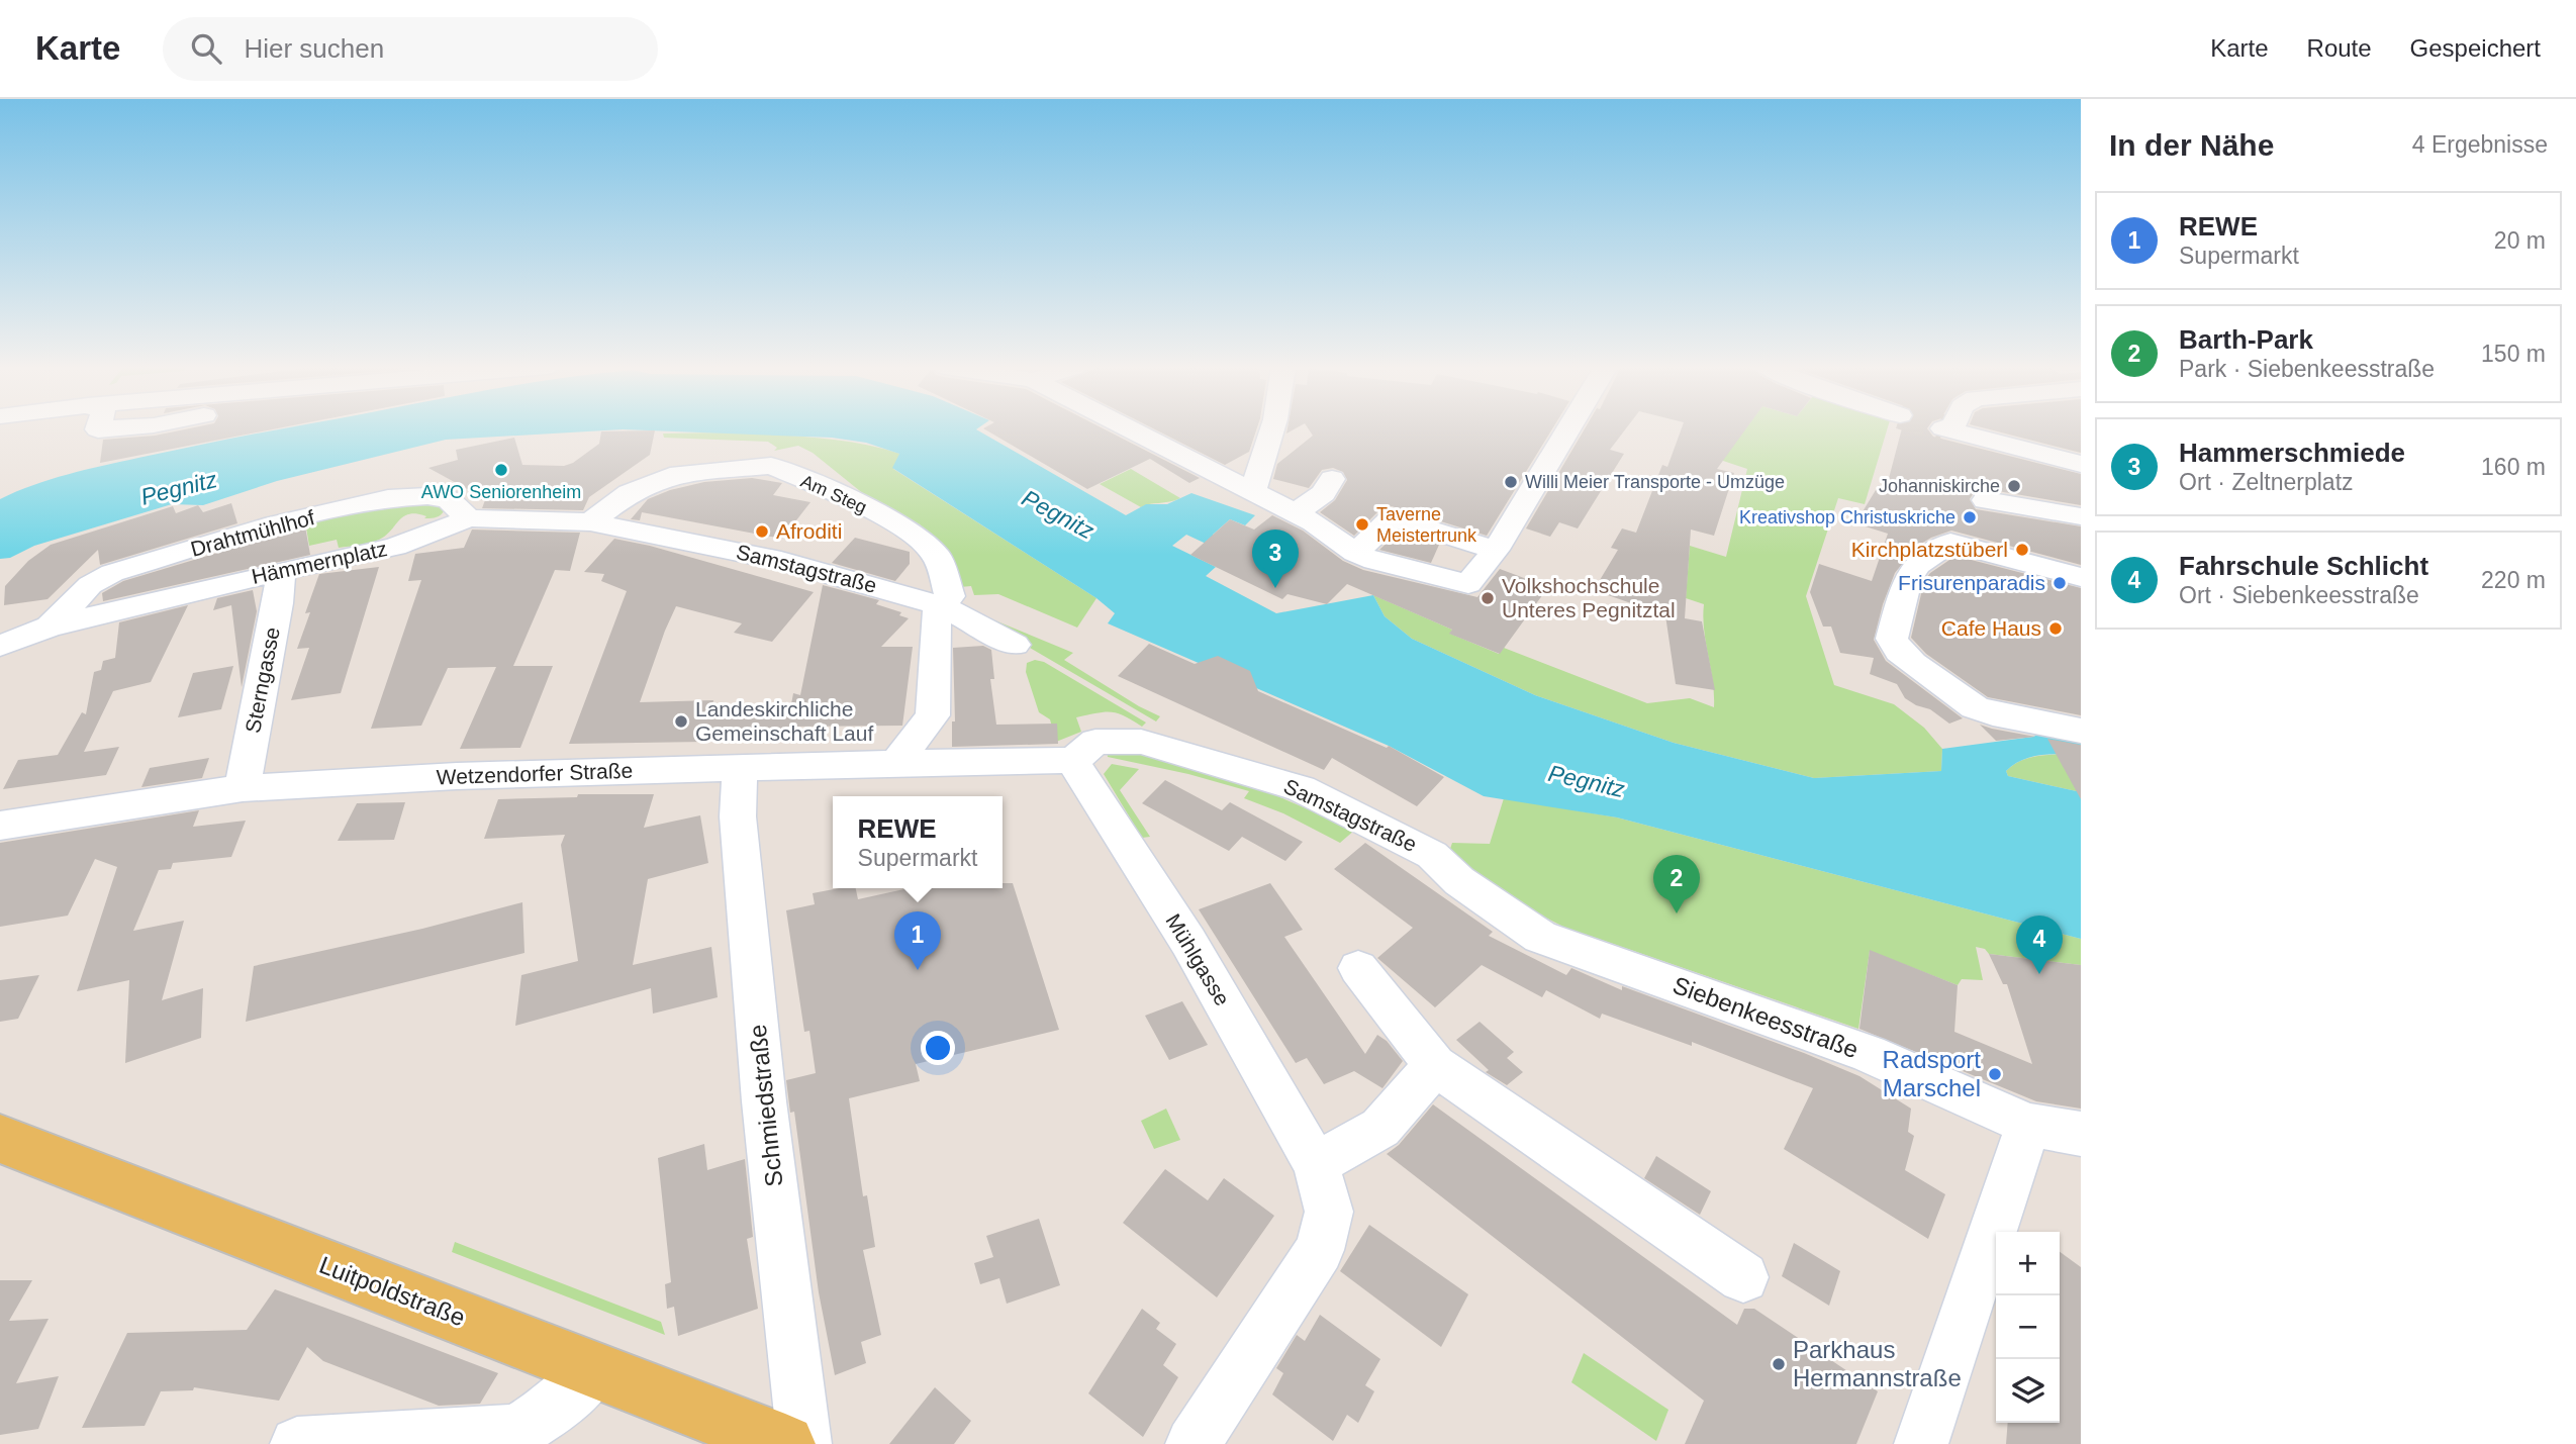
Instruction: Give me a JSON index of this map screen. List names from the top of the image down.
{
  "streets": {
    "main road": ["Luitpoldstraße"],
    "street": [
      "Am Steg",
      "Drahtmühlhof",
      "Hämmernplatz",
      "Samstagstraße",
      "Sterngasse",
      "Wetzendorfer Straße",
      "Mühlgasse",
      "Siebenkeesstraße",
      "Schmiedstraße"
    ]
  },
  "crossings": [
    ["Am Steg", "Hämmernplatz"],
    ["Am Steg", "Samstagstraße"],
    ["Drahtmühlhof", "Hämmernplatz"],
    ["Hämmernplatz", "Samstagstraße"],
    ["Hämmernplatz", "Sterngasse"],
    ["Samstagstraße", "Wetzendorfer Straße"],
    ["Samstagstraße", "Mühlgasse"],
    ["Samstagstraße", "Siebenkeesstraße"],
    ["Sterngasse", "Wetzendorfer Straße"],
    ["Wetzendorfer Straße", "Mühlgasse"],
    ["Wetzendorfer Straße", "Schmiedstraße"]
  ],
  "water": ["Pegnitz"],
  "places": [
    "AWO Seniorenheim",
    "Willi Meier Transporte - Umzüge",
    "Johanniskirche",
    "Kreativshop Christuskriche",
    "Taverne Meistertrunk",
    "Afroditi",
    "Kirchplatzstüberl",
    "Frisurenparadis",
    "Volkshochschule Unteres Pegnitztal",
    "Cafe Haus",
    "Landeskirchliche Gemeinschaft Lauf",
    "Radsport Marschel",
    "Parkhaus Hermannstraße"
  ],
  "page": {
    "header": "Karte",
    "search": "Hier suchen",
    "nav": ["Karte", "Route", "Gespeichert"],
    "heading": ["In der Nähe", "4 Ergebnisse"],
    "list": [
      {
        "mark": "1",
        "name": "REWE",
        "note": "Supermarkt",
        "value": "20 m"
      },
      {
        "mark": "2",
        "name": "Barth-Park",
        "note": "Park · Siebenkeesstraße",
        "value": "150 m"
      },
      {
        "mark": "3",
        "name": "Hammerschmiede",
        "note": "Ort · Zeltnerplatz",
        "value": "160 m"
      },
      {
        "mark": "4",
        "name": "Fahrschule Schlicht",
        "note": "Ort · Siebenkeesstraße",
        "value": "220 m"
      }
    ],
    "pins": [
      "3",
      "2",
      "1",
      "4"
    ],
    "popup": ["REWE", "Supermarkt"],
    "map_buttons": ["+", "−"]
  }
}
